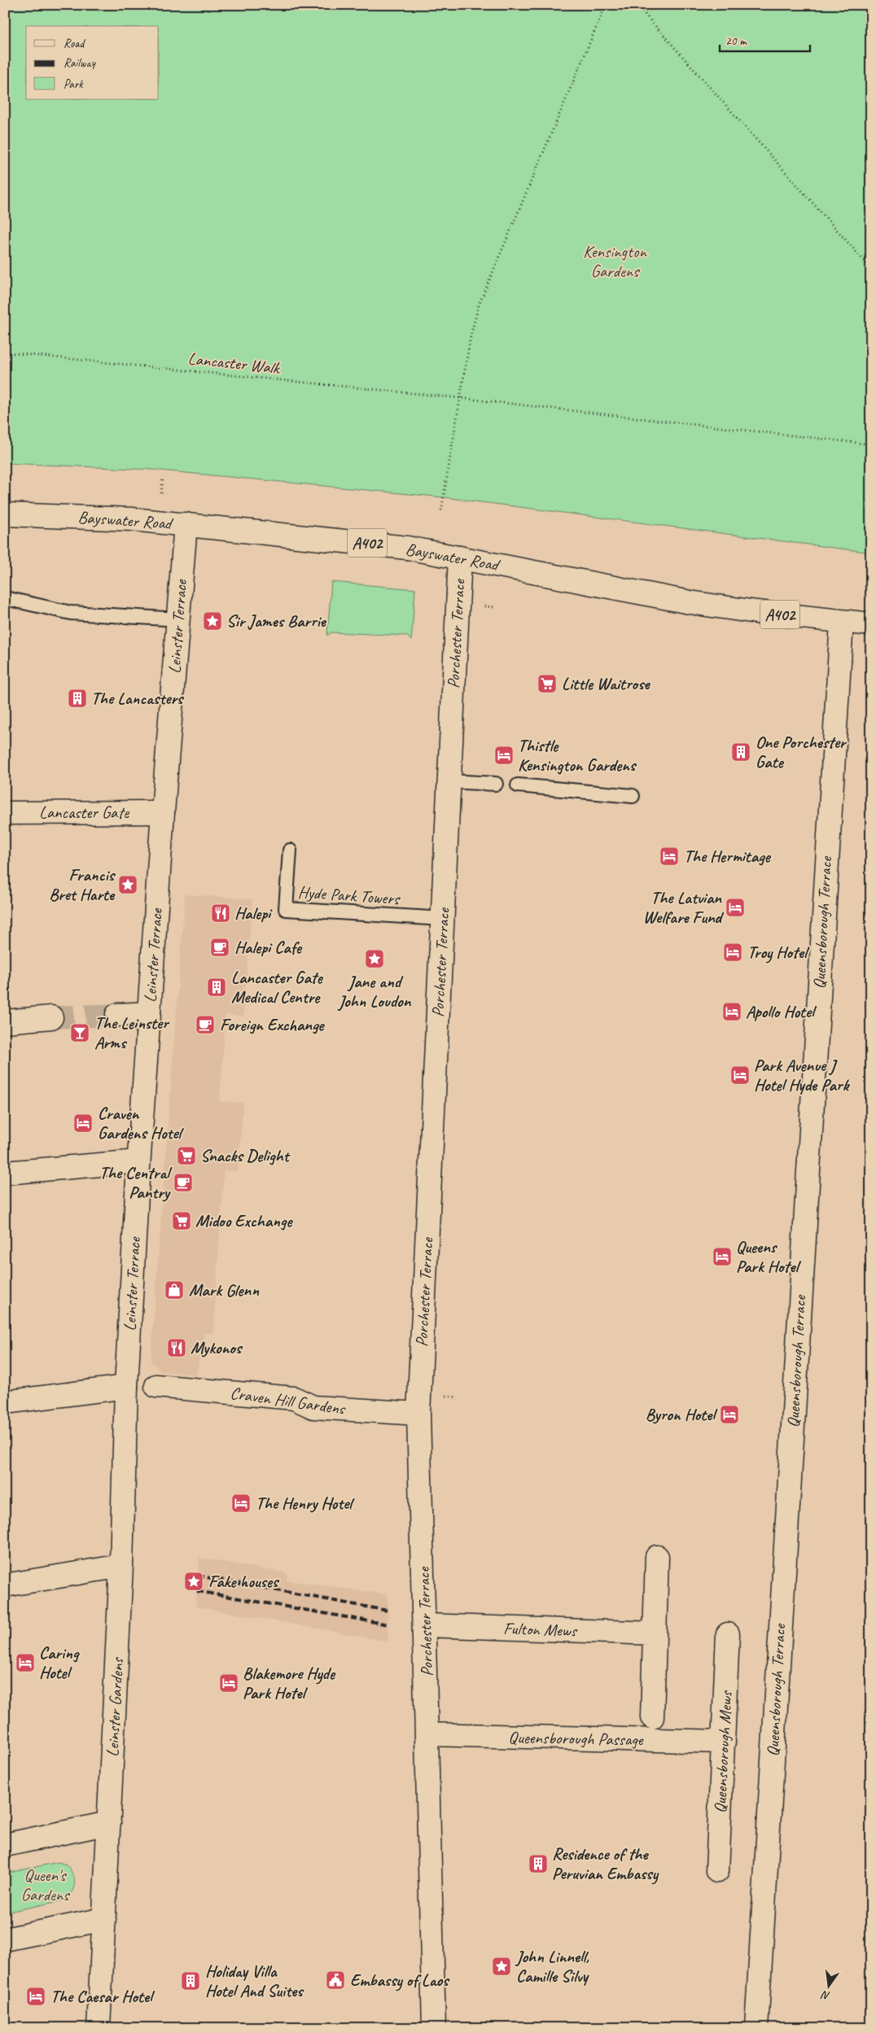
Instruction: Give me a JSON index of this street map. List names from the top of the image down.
{
  "streets": {
    "street": [
      "Bayswater Road",
      "A402",
      "Leinster Terrace",
      "Porchester Terrace",
      "Lancaster Gate",
      "Queensborough Terrace",
      "Craven Hill Gardens",
      "Fulton Mews",
      "Leinster Gardens",
      "Queensborough Passage",
      "Queensborough Mews"
    ],
    "lane": ["Hyde Park Towers"],
    "path": ["Lancaster Walk"]
  },
  "crossings": [
    ["Bayswater Road", "Leinster Terrace"],
    ["Bayswater Road", "Porchester Terrace"],
    ["Bayswater Road", "Queensborough Terrace"],
    ["Leinster Terrace", "Lancaster Gate"],
    ["Leinster Terrace", "Leinster Gardens"],
    ["Porchester Terrace", "Hyde Park Towers"],
    ["Porchester Terrace", "Craven Hill Gardens"],
    ["Porchester Terrace", "Fulton Mews"],
    ["Porchester Terrace", "Queensborough Passage"],
    ["Queensborough Passage", "Queensborough Mews"]
  ],
  "parks": ["Kensington Gardens", "Queen's Gardens"],
  "places": {
    "place": [
      "Sir James Barrie",
      "Francis Bret Harte",
      "Jane and John Loudon",
      "Fake houses",
      "John Linnell, Camille Silvy"
    ],
    "supermarket": ["Little Waitrose", "Snacks Delight", "Midoo Exchange"],
    "building": [
      "The Lancasters",
      "One Porchester Gate",
      "Lancaster Gate Medical Centre",
      "Residence of the Peruvian Embassy",
      "Holiday Villa Hotel And Suites"
    ],
    "hotel": [
      "Thistle Kensington Gardens",
      "The Hermitage",
      "The Latvian Welfare Fund",
      "Troy Hotel",
      "Apollo Hotel",
      "Park Avenue J Hotel Hyde Park",
      "Craven Gardens Hotel",
      "Queens Park Hotel",
      "Byron Hotel",
      "The Henry Hotel",
      "Caring Hotel",
      "Blakemore Hyde Park Hotel",
      "The Caesar Hotel"
    ],
    "restaurant": ["Halepi", "Mykonos"],
    "cafe": ["Halepi Cafe", "Foreign Exchange", "The Central Pantry"],
    "bar": ["The Leinster Arms"],
    "shop": ["Mark Glenn"],
    "public building": ["Embassy of Laos"]
  },
  "legend": ["Road", "Railway", "Park"],
  "scale_bar": "20 m",
  "north": "bottom"
}
